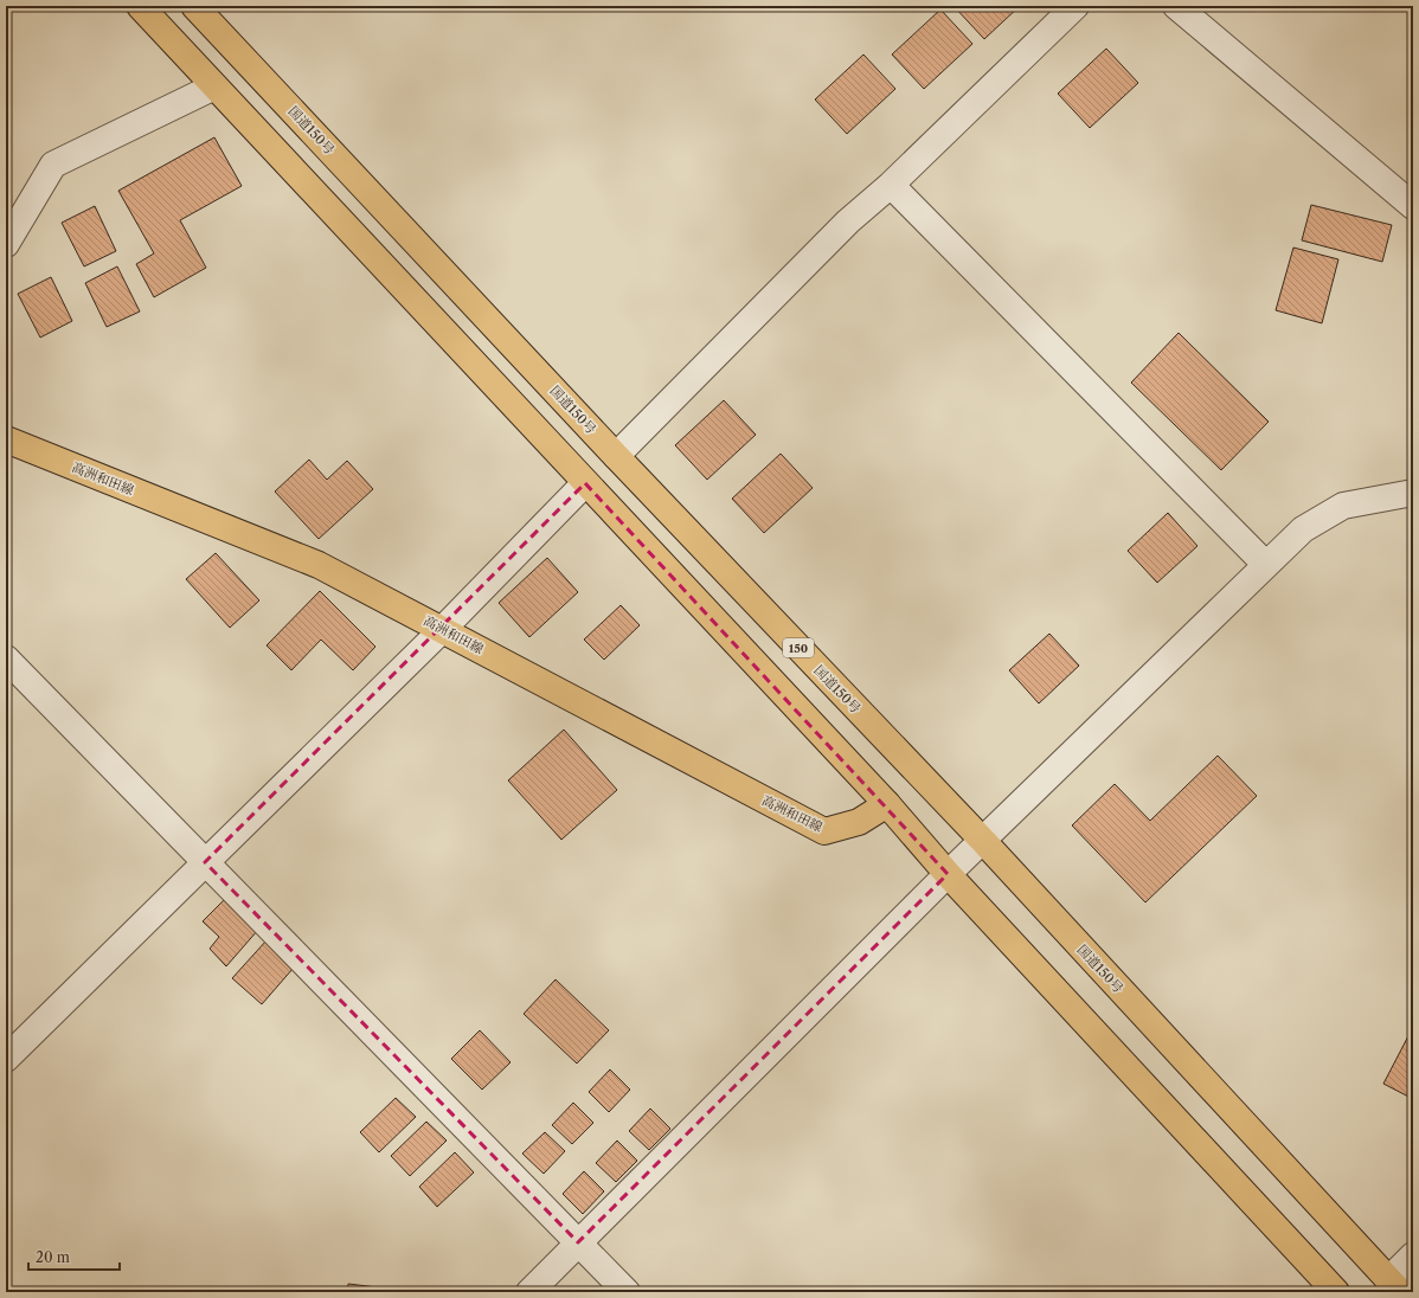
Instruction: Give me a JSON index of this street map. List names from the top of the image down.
{
  "streets": {
    "main road": ["国道150号", "高洲和田線", "150"]
  },
  "scale_bar": "20 m"
}
